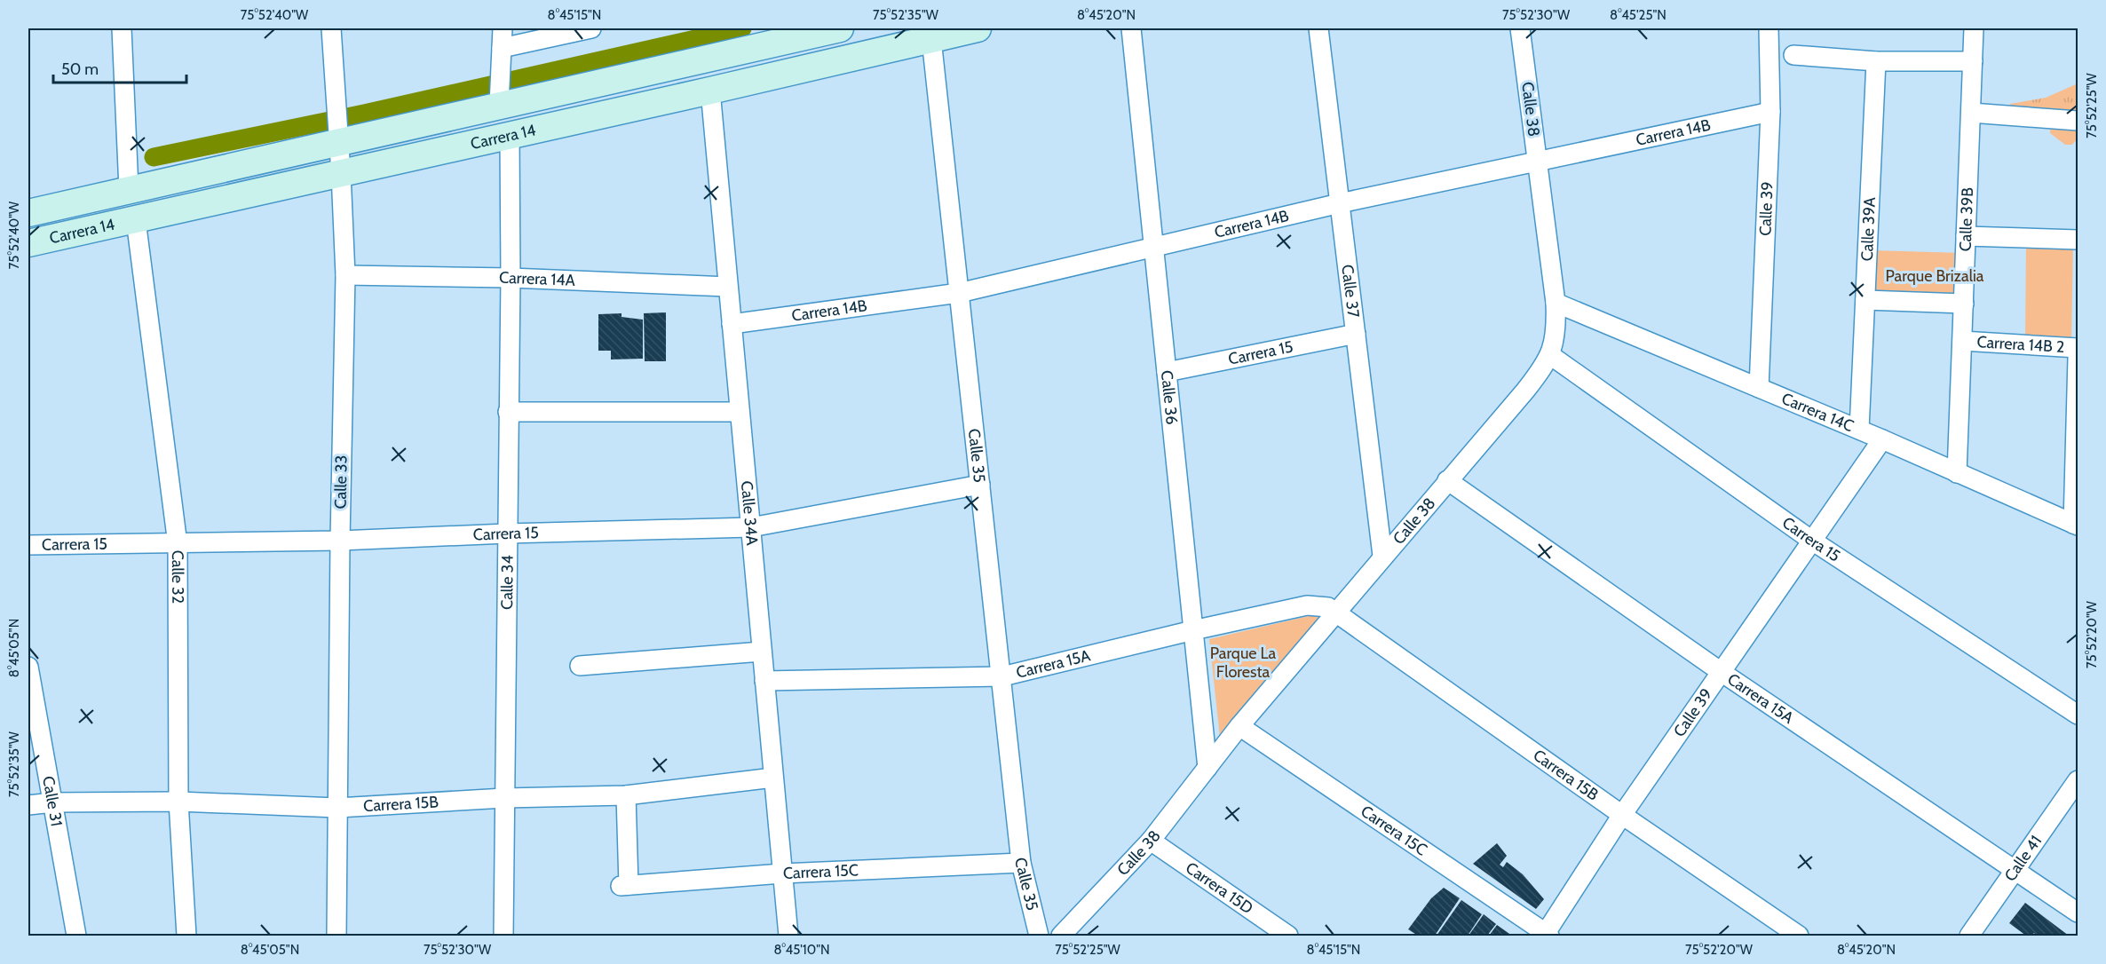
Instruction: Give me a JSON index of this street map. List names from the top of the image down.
{
  "streets": {
    "main road": ["Carrera 14"],
    "street": [
      "Calle 38",
      "Carrera 14B",
      "Calle 39",
      "Calle 39B",
      "Calle 39A",
      "Carrera 14A",
      "Calle 37",
      "Carrera 14B 2",
      "Carrera 15",
      "Calle 36",
      "Carrera 14C",
      "Calle 35",
      "Calle 33",
      "Calle 34A",
      "Calle 32",
      "Calle 34",
      "Carrera 15A",
      "Carrera 15B",
      "Calle 31",
      "Carrera 15C",
      "Calle 41",
      "Carrera 15D"
    ]
  },
  "crossings": [
    ["Calle 38", "Carrera 14B"],
    ["Calle 38", "Calle 37"],
    ["Calle 38", "Carrera 15"],
    ["Calle 38", "Calle 36"],
    ["Calle 38", "Carrera 14C"],
    ["Calle 38", "Carrera 15A"],
    ["Calle 38", "Carrera 15B"],
    ["Calle 38", "Carrera 15C"],
    ["Calle 38", "Carrera 15D"],
    ["Carrera 14B", "Calle 39"],
    ["Carrera 14B", "Calle 37"],
    ["Carrera 14B", "Calle 36"],
    ["Carrera 14B", "Calle 35"],
    ["Carrera 14B", "Calle 34A"],
    ["Carrera 14", "Calle 35"],
    ["Carrera 14", "Calle 33"],
    ["Carrera 14", "Calle 34A"],
    ["Carrera 14", "Calle 32"],
    ["Carrera 14", "Calle 34"],
    ["Calle 39", "Carrera 15"],
    ["Calle 39", "Carrera 14C"],
    ["Calle 39", "Carrera 15A"],
    ["Calle 39", "Carrera 15B"],
    ["Calle 39", "Carrera 15C"],
    ["Calle 39B", "Carrera 14B 2"],
    ["Calle 39B", "Carrera 14C"],
    ["Calle 39A", "Carrera 14C"],
    ["Carrera 14A", "Calle 33"],
    ["Carrera 14A", "Calle 34A"],
    ["Carrera 14A", "Calle 34"],
    ["Calle 37", "Carrera 15"],
    ["Carrera 15", "Calle 36"],
    ["Carrera 15", "Calle 35"],
    ["Carrera 15", "Calle 33"],
    ["Carrera 15", "Calle 34A"],
    ["Carrera 15", "Calle 32"],
    ["Carrera 15", "Calle 34"],
    ["Calle 36", "Carrera 15A"],
    ["Calle 35", "Carrera 15A"],
    ["Calle 35", "Carrera 15C"],
    ["Calle 33", "Carrera 15B"],
    ["Calle 34A", "Carrera 15A"],
    ["Calle 34A", "Carrera 15B"],
    ["Calle 34A", "Carrera 15C"],
    ["Calle 32", "Carrera 15B"],
    ["Calle 34", "Carrera 15B"],
    ["Carrera 15A", "Carrera 15B"],
    ["Carrera 15A", "Calle 41"],
    ["Carrera 15B", "Calle 31"],
    ["Carrera 15B", "Carrera 15C"]
  ],
  "parks": ["Parque Brizalia", "Parque La Floresta"],
  "scale_bar": "50 m",
  "coordinates": [
    "75°52'40\"W",
    "8°45'15\"N",
    "75°52'35\"W",
    "8°45'20\"N",
    "75°52'30\"W",
    "8°45'25\"N",
    "75°52'25\"W",
    "75°52'20\"W",
    "8°45'05\"N",
    "8°45'10\"N"
  ]
}
